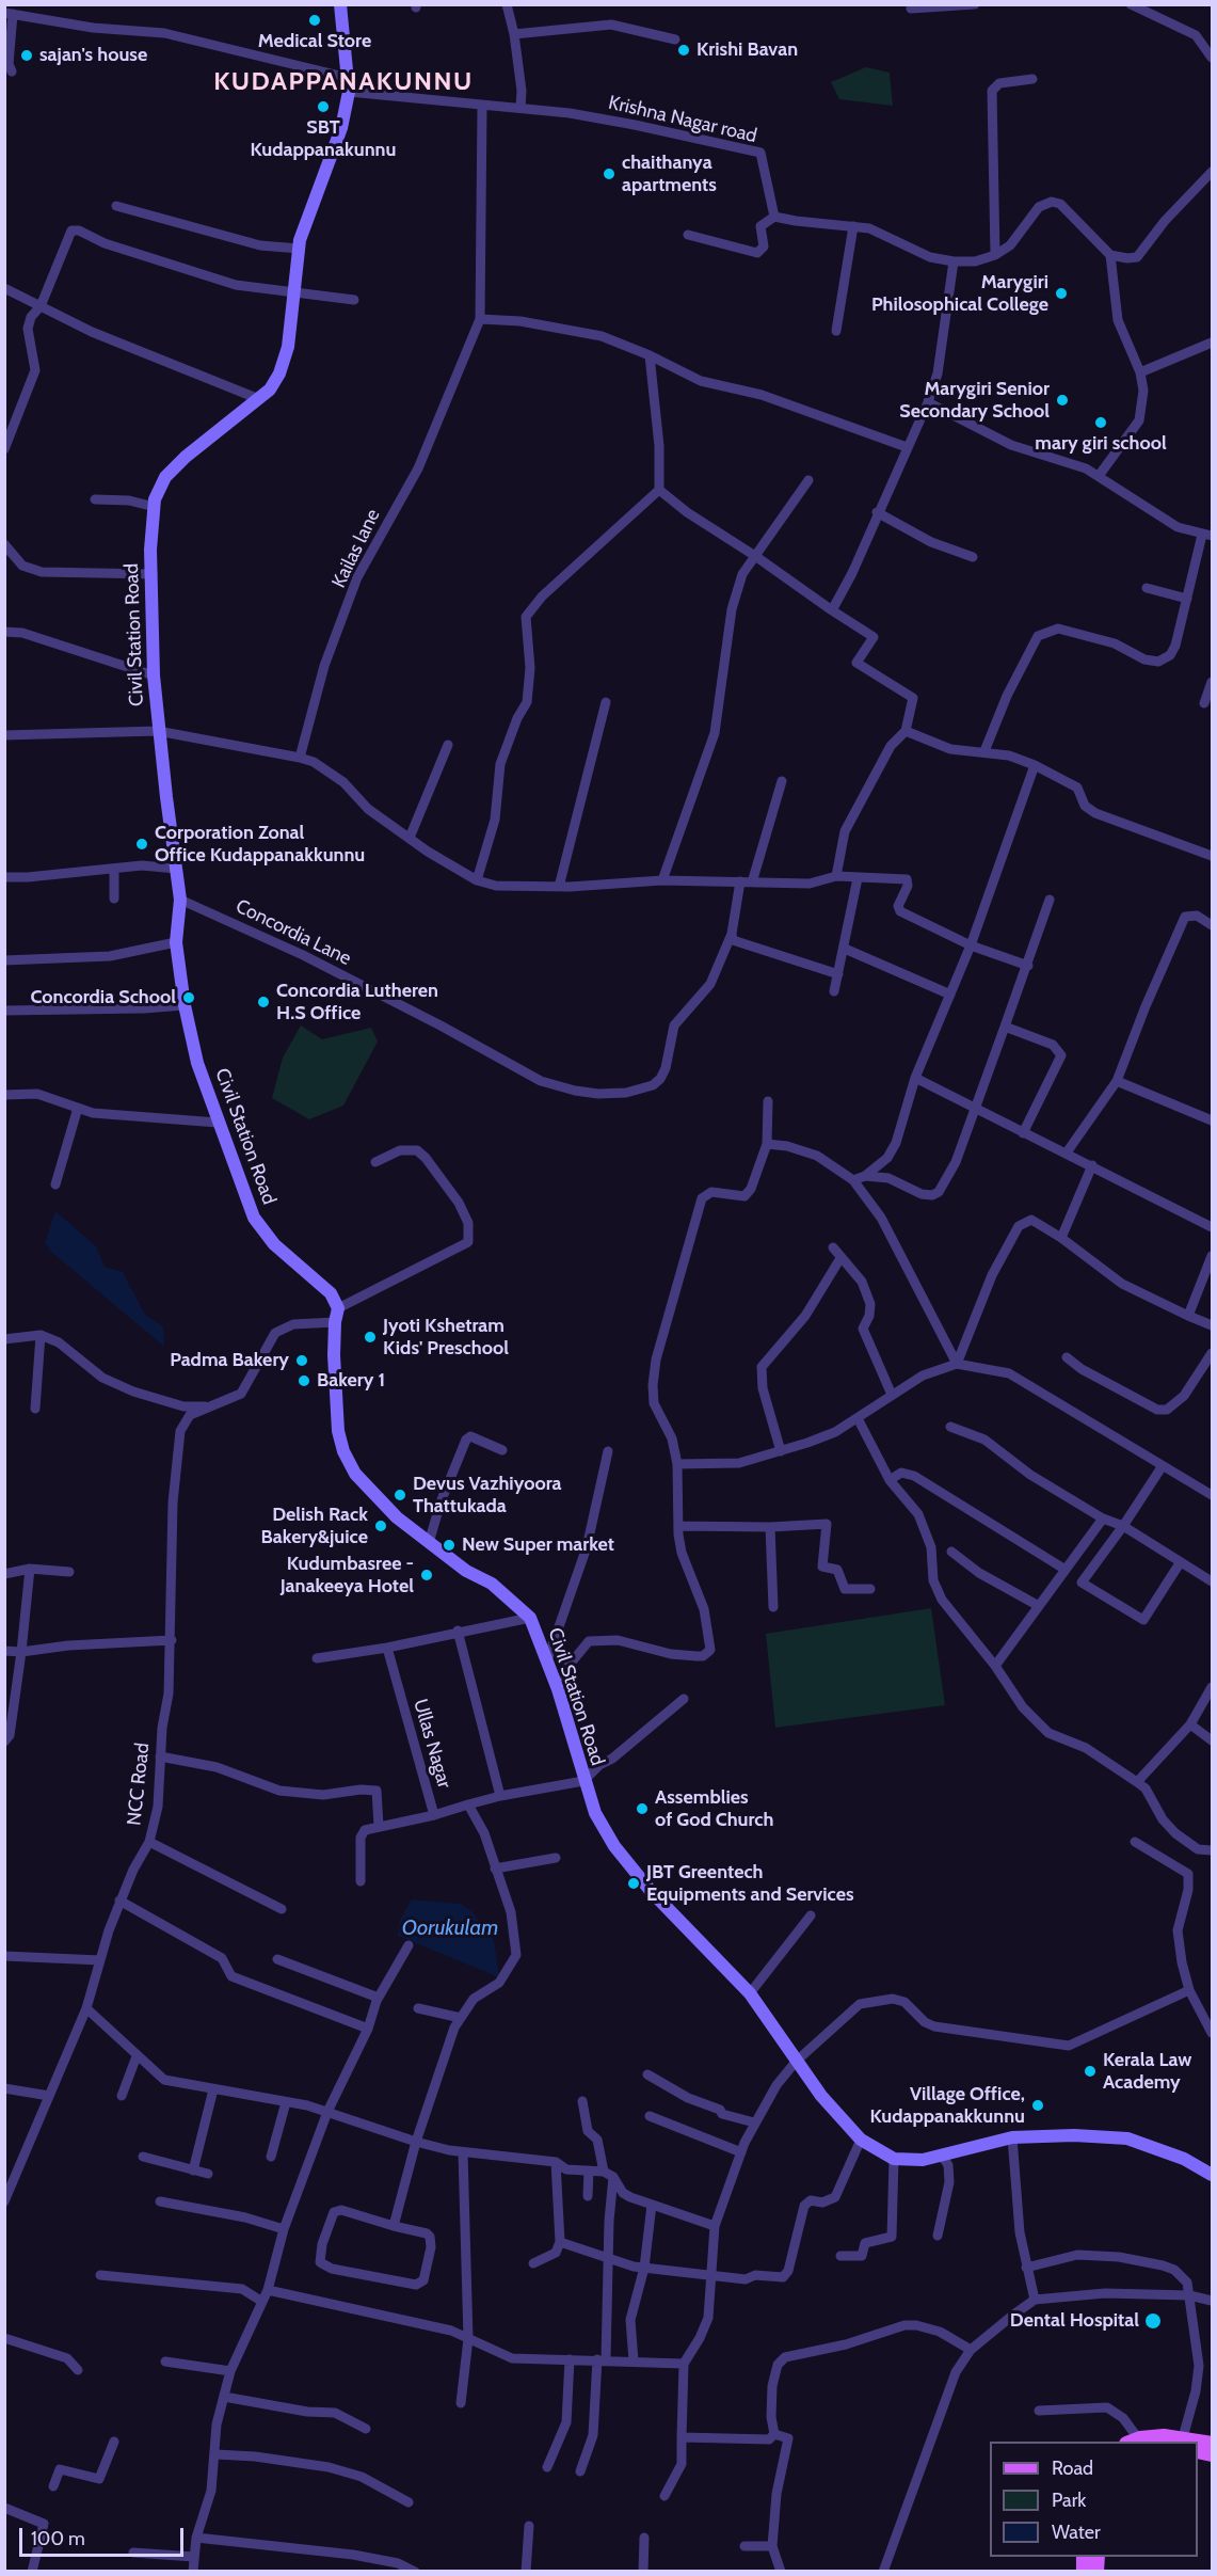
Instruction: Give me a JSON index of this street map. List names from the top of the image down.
{
  "streets": {
    "main road": ["Civil Station Road"],
    "street": [
      "Krishna Nagar road",
      "Kailas lane",
      "Concordia Lane",
      "Ullas Nagar",
      "NCC Road"
    ]
  },
  "crossings": [
    ["Krishna Nagar road", "Kailas lane"],
    ["Krishna Nagar road", "Civil Station Road"],
    ["Civil Station Road", "Concordia Lane"],
    ["Civil Station Road", "Ullas Nagar"]
  ],
  "districts": ["KUDAPPANAKUNNU"],
  "water": ["Oorukulam"],
  "places": [
    "Medical Store",
    "Krishi Bavan",
    "sajan's house",
    "SBT Kudappanakunnu",
    "chaithanya apartments",
    "Marygiri Philosophical College",
    "Marygiri Senior Secondary School",
    "mary giri school",
    "Corporation Zonal Office Kudappanakkunnu",
    "Concordia School",
    "Concordia Lutheren H.S Office",
    "Jyoti Kshetram Kids' Preschool",
    "Padma Bakery",
    "Bakery 1",
    "Devus Vazhiyoora Thattukada",
    "Delish Rack Bakery&juice",
    "New Super market",
    "Kudumbasree - Janakeeya Hotel",
    "Assemblies of God Church",
    "JBT Greentech Equipments and Services",
    "Kerala Law Academy",
    "Village Office, Kudappanakkunnu",
    "Dental Hospital"
  ],
  "legend": ["Road", "Park", "Water"],
  "scale_bar": "100 m"
}
